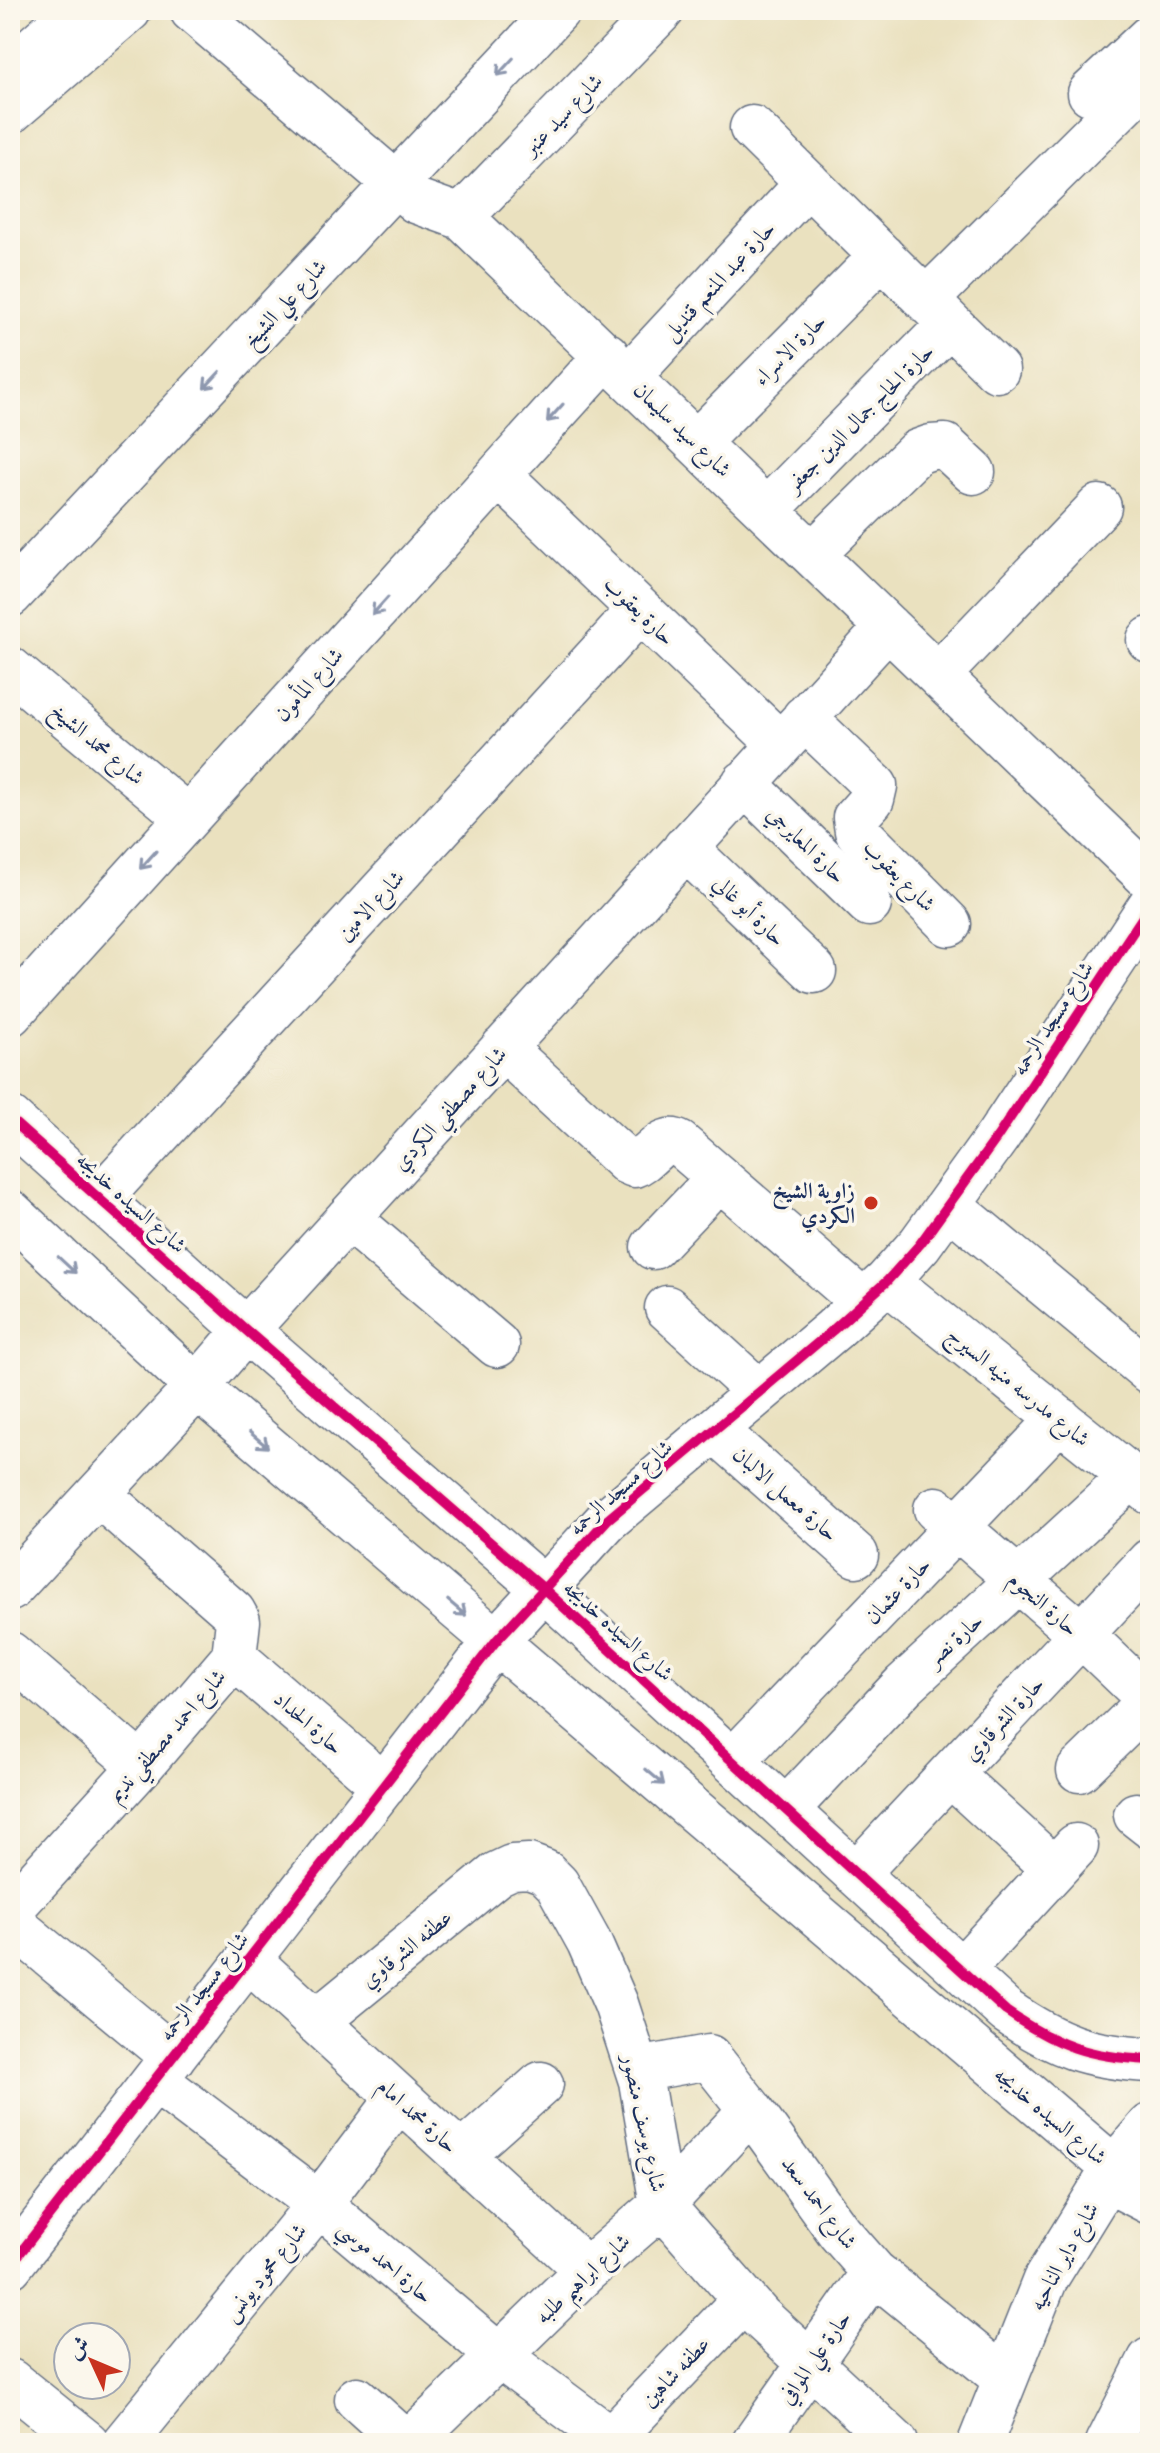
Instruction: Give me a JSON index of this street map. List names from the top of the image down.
{
  "streets": {
    "street": [
      "شارع سيد عنبر",
      "حارة عبد المنعم قنديل",
      "شارع علي الشيخ",
      "حارة الاسراء",
      "حارة الحاج جمال الدين جعفر",
      "شارع سيد سليمان",
      "حارة يعقوب",
      "شارع المأمون",
      "شارع محمد الشيخ",
      "حارة المعايرجي",
      "شارع يعقوب",
      "شارع الامين",
      "حارة أبو غالي",
      "شارع مسجد الرحمه",
      "شارع مصطفي الكردي",
      "شارع السيده خديجه",
      "شارع مدرسه منيه السيرج",
      "حارة معمل الالبان",
      "حارة عثمان",
      "حارة النجوم",
      "حارة نصر",
      "حارة الشرقاوي",
      "حارة الحداد",
      "شارع احمد مصطفي نديم",
      "عطفه الشرقاوي",
      "حارة محمد امام",
      "شارع يوسف منصور",
      "شارع احمد سعد",
      "شارع داير الناحيه",
      "حارة احمد موسي",
      "شارع محمود يونس",
      "شارع ابراهيم طلبه",
      "حارة علي الموافي",
      "عطفه شاهين"
    ]
  },
  "crossings": [
    ["شارع سيد عنبر", "شارع سيد سليمان"],
    ["حارة عبد المنعم قنديل", "شارع سيد سليمان"],
    ["حارة عبد المنعم قنديل", "شارع المأمون"],
    ["شارع علي الشيخ", "شارع سيد سليمان"],
    ["حارة الاسراء", "شارع سيد سليمان"],
    ["حارة الحاج جمال الدين جعفر", "شارع سيد سليمان"],
    ["شارع سيد سليمان", "شارع المأمون"],
    ["شارع سيد سليمان", "شارع مصطفي الكردي"],
    ["حارة يعقوب", "شارع المأمون"],
    ["حارة يعقوب", "شارع يعقوب"],
    ["حارة يعقوب", "شارع الامين"],
    ["حارة يعقوب", "شارع مصطفي الكردي"],
    ["شارع المأمون", "شارع محمد الشيخ"],
    ["حارة المعايرجي", "شارع مصطفي الكردي"],
    ["شارع يعقوب", "شارع مصطفي الكردي"],
    ["شارع الامين", "شارع السيده خديجه"],
    ["حارة أبو غالي", "شارع مصطفي الكردي"],
    ["شارع مسجد الرحمه", "شارع السيده خديجه"],
    ["شارع مسجد الرحمه", "شارع مدرسه منيه السيرج"],
    ["شارع مسجد الرحمه", "حارة معمل الالبان"],
    ["شارع مسجد الرحمه", "حارة الحداد"],
    ["شارع مسجد الرحمه", "حارة محمد امام"],
    ["شارع مسجد الرحمه", "حارة احمد موسي"],
    ["شارع مصطفي الكردي", "شارع السيده خديجه"],
    ["شارع مصطفي الكردي", "شارع مدرسه منيه السيرج"],
    ["شارع مصطفي الكردي", "شارع احمد مصطفي نديم"],
    ["شارع السيده خديجه", "حارة عثمان"],
    ["شارع السيده خديجه", "حارة نصر"],
    ["شارع السيده خديجه", "حارة الشرقاوي"],
    ["شارع السيده خديجه", "شارع داير الناحيه"],
    ["شارع مدرسه منيه السيرج", "حارة عثمان"],
    ["شارع مدرسه منيه السيرج", "حارة نصر"],
    ["حارة عثمان", "حارة النجوم"],
    ["حارة النجوم", "حارة نصر"],
    ["حارة النجوم", "حارة الشرقاوي"],
    ["حارة الحداد", "شارع احمد مصطفي نديم"],
    ["عطفه الشرقاوي", "حارة محمد امام"],
    ["عطفه الشرقاوي", "شارع يوسف منصور"],
    ["حارة محمد امام", "شارع محمود يونس"],
    ["حارة محمد امام", "شارع ابراهيم طلبه"],
    ["شارع يوسف منصور", "شارع احمد سعد"],
    ["شارع يوسف منصور", "شارع ابراهيم طلبه"],
    ["شارع يوسف منصور", "حارة علي الموافي"],
    ["شارع يوسف منصور", "عطفه شاهين"],
    ["شارع احمد سعد", "شارع داير الناحيه"],
    ["شارع احمد سعد", "شارع ابراهيم طلبه"],
    ["شارع احمد سعد", "حارة علي الموافي"],
    ["حارة احمد موسي", "شارع محمود يونس"],
    ["حارة احمد موسي", "شارع ابراهيم طلبه"],
    ["حارة احمد موسي", "عطفه شاهين"]
  ],
  "one_way": ["شارع المأمون"],
  "places": ["زاوية الشيخ الكردي"],
  "north": "top left"
}
